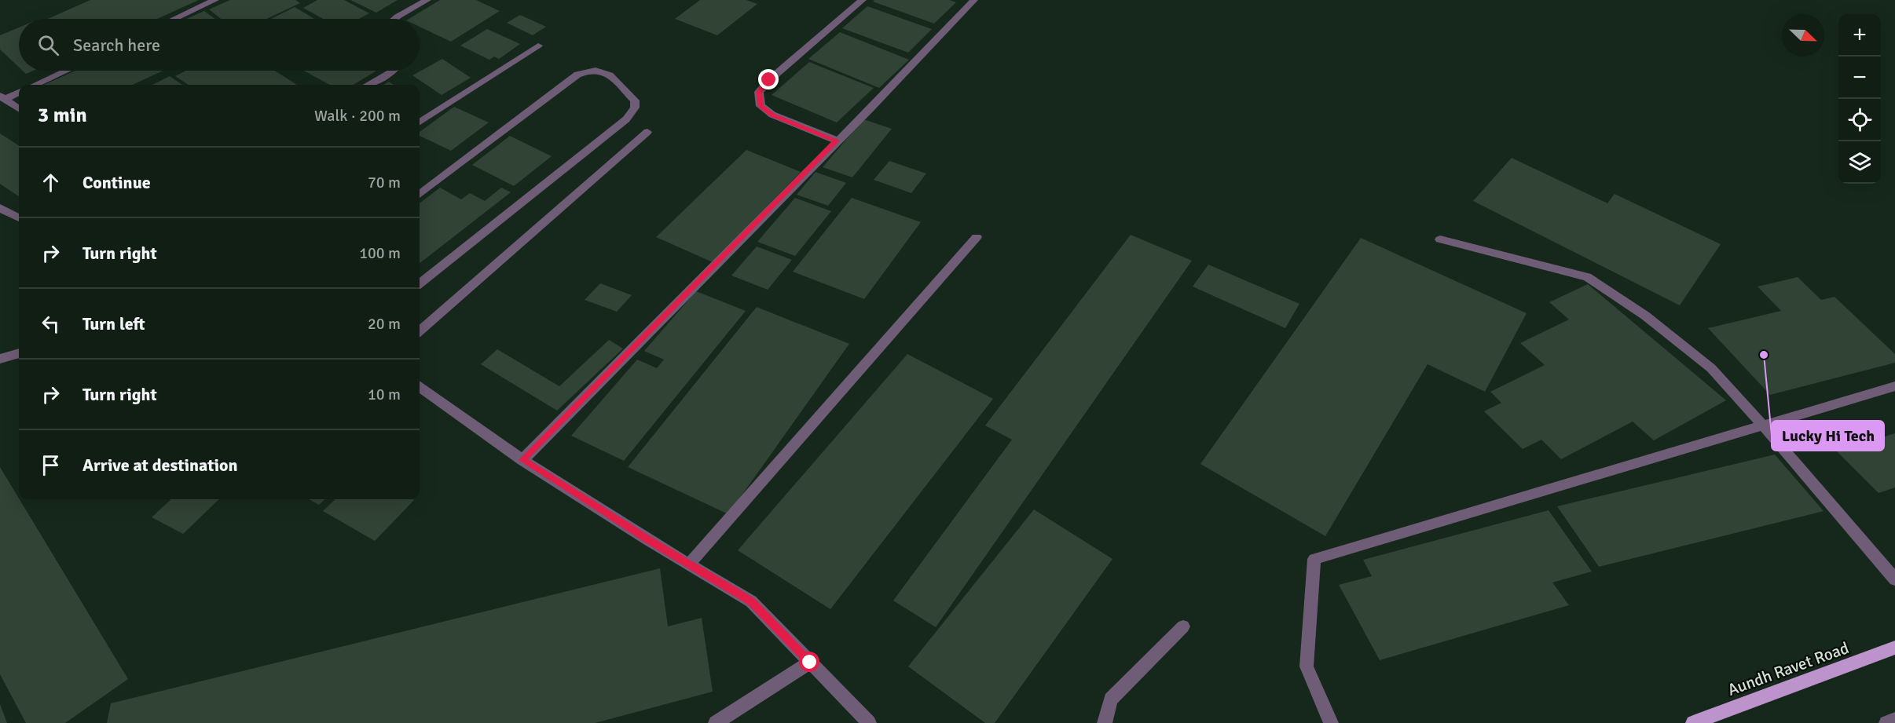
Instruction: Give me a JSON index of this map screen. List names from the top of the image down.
{
  "streets": {
    "main road": ["Aundh Ravet Road"]
  },
  "places": ["Lucky Hi Tech"],
  "north": "bottom right",
  "page": {
    "map_buttons": ["+", "−"],
    "search": "Search here",
    "heading": ["3 min", "Walk · 200 m"],
    "list": [
      ["Continue", "70 m"],
      ["Turn right", "100 m"],
      ["Turn left", "20 m"],
      ["Turn right", "10 m"],
      "Arrive at destination"
    ]
  }
}
